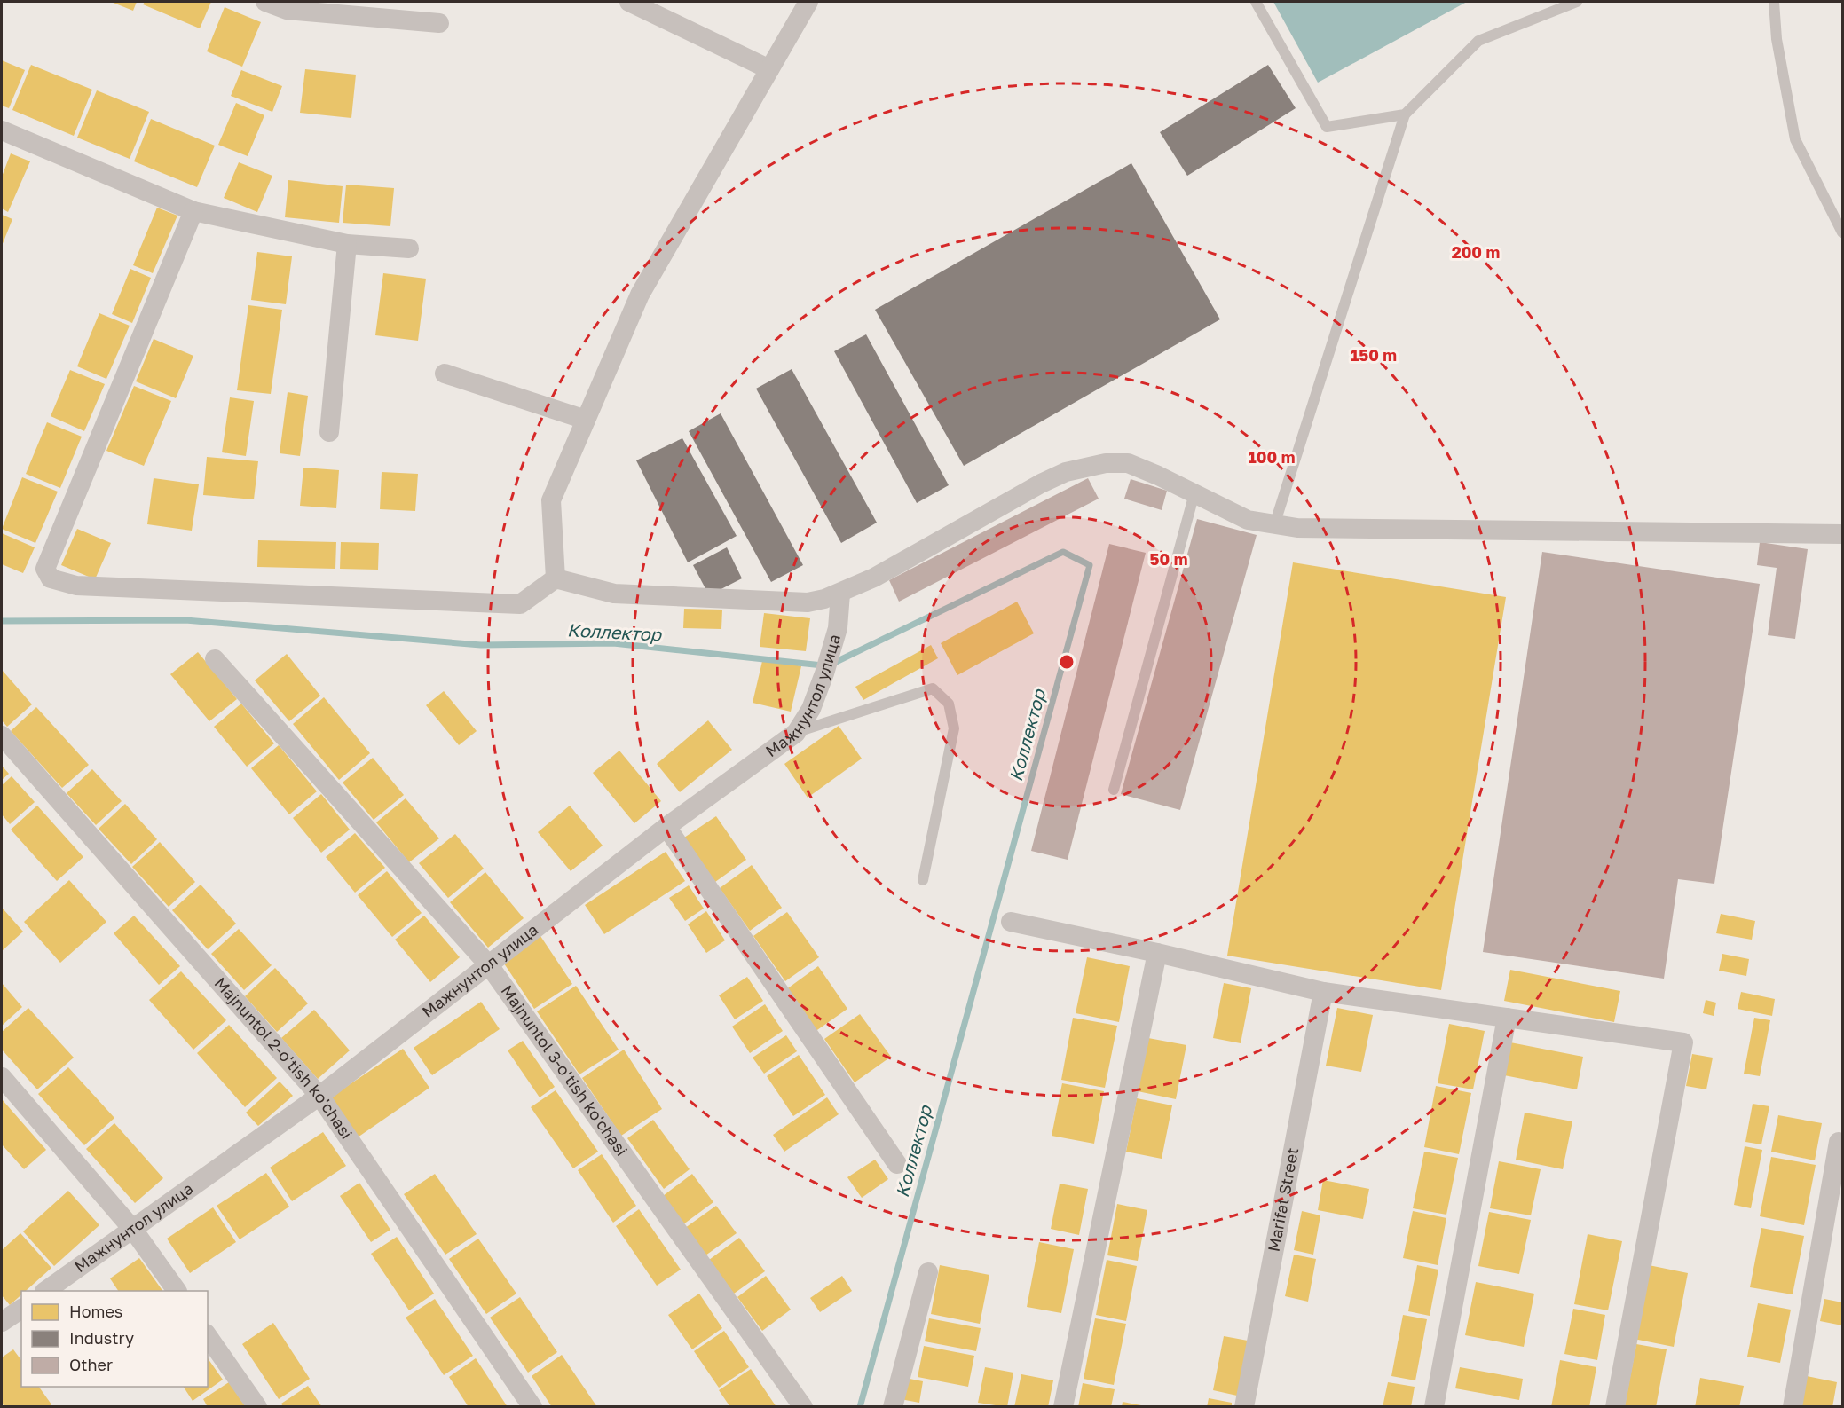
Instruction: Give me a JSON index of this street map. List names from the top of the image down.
{
  "streets": {
    "street": [
      "Мажнунтол улица",
      "Majnuntol 2-o'tish ko'chasi",
      "Majnuntol 3-o'tish ko'chasi",
      "Marifat Street"
    ]
  },
  "crossings": [
    ["Мажнунтол улица", "Majnuntol 2-o'tish ko'chasi"],
    ["Мажнунтол улица", "Majnuntol 3-o'tish ko'chasi"]
  ],
  "water": ["Коллектор"],
  "legend": ["Homes", "Industry", "Other"],
  "rings": [
    "200 m",
    "150 m",
    "100 m",
    "50 m"
  ]
}
